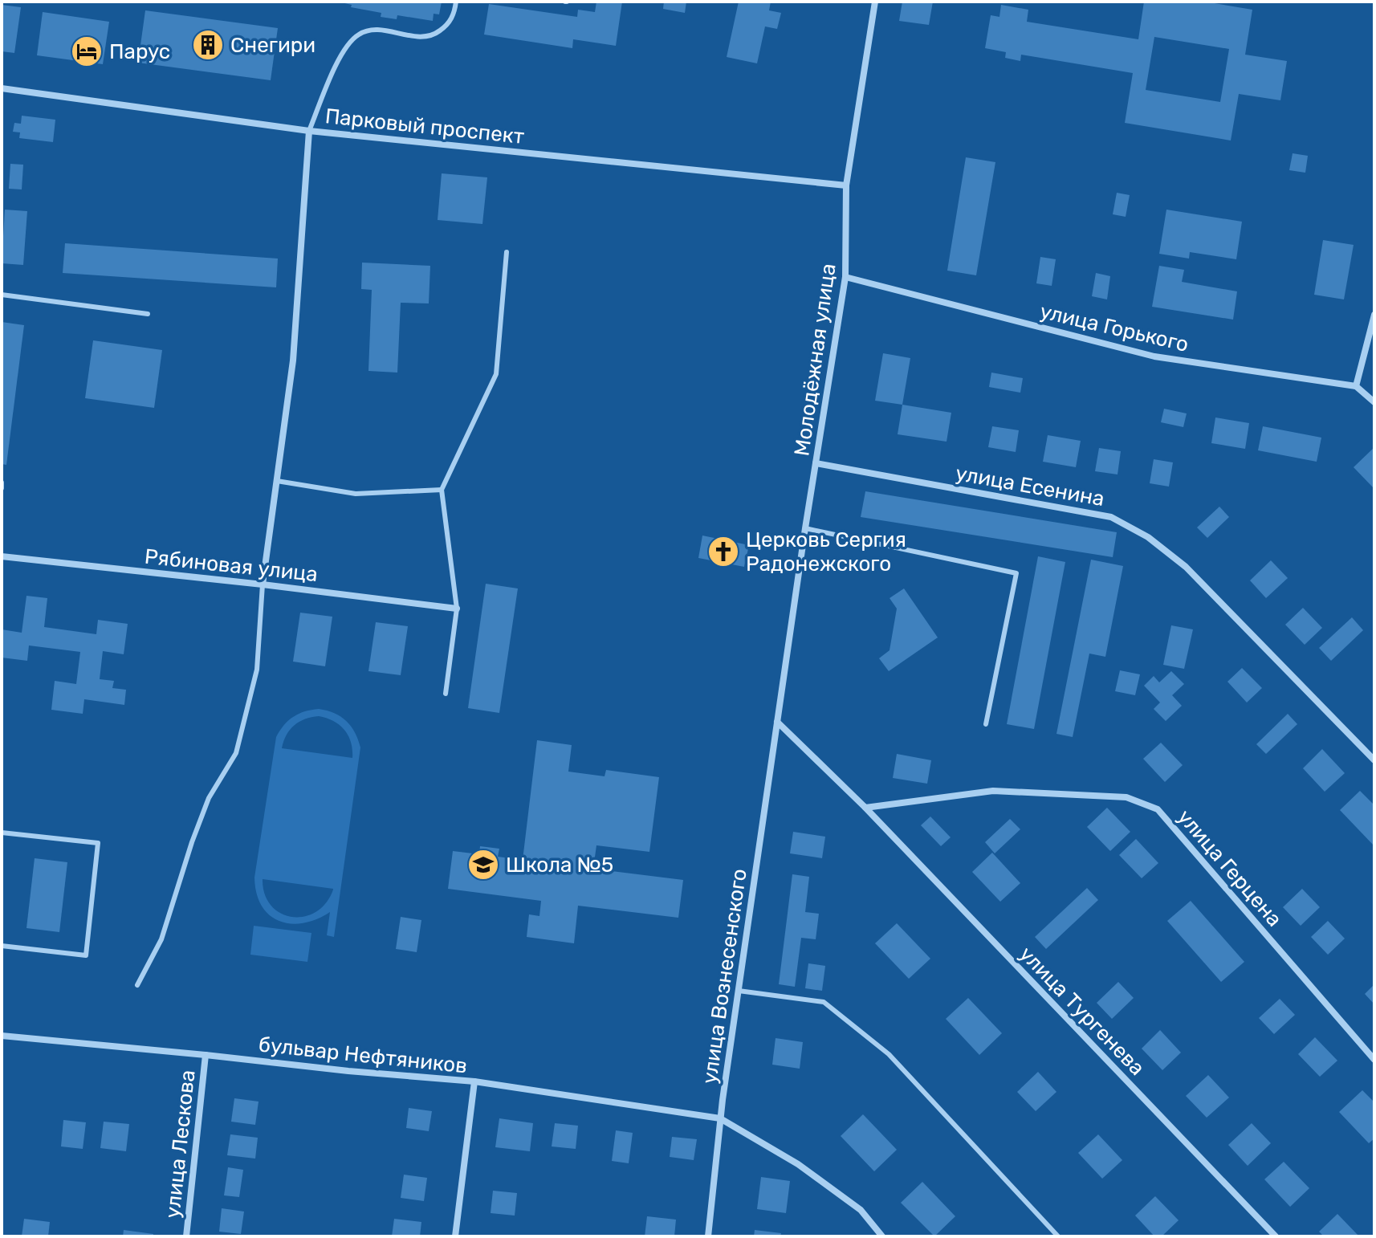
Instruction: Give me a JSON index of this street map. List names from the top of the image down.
{
  "streets": {
    "street": [
      "Парковый проспект",
      "улица Горького",
      "Молодёжная улица",
      "улица Есенина",
      "Рябиновая улица",
      "улица Герцена",
      "улица Вознесенского",
      "улица Тургенева",
      "бульвар Нефтяников",
      "улица Лескова"
    ]
  },
  "crossings": [
    ["Парковый проспект", "Молодёжная улица"],
    ["улица Горького", "Молодёжная улица"],
    ["Молодёжная улица", "улица Есенина"],
    ["Молодёжная улица", "улица Вознесенского"],
    ["улица Герцена", "улица Тургенева"],
    ["улица Вознесенского", "бульвар Нефтяников"],
    ["бульвар Нефтяников", "улица Лескова"]
  ],
  "places": {
    "building": ["Снегири"],
    "hotel": ["Парус"],
    "church": ["Церковь Сергия Радонежского"],
    "school or university": ["Школа №5"]
  }
}
